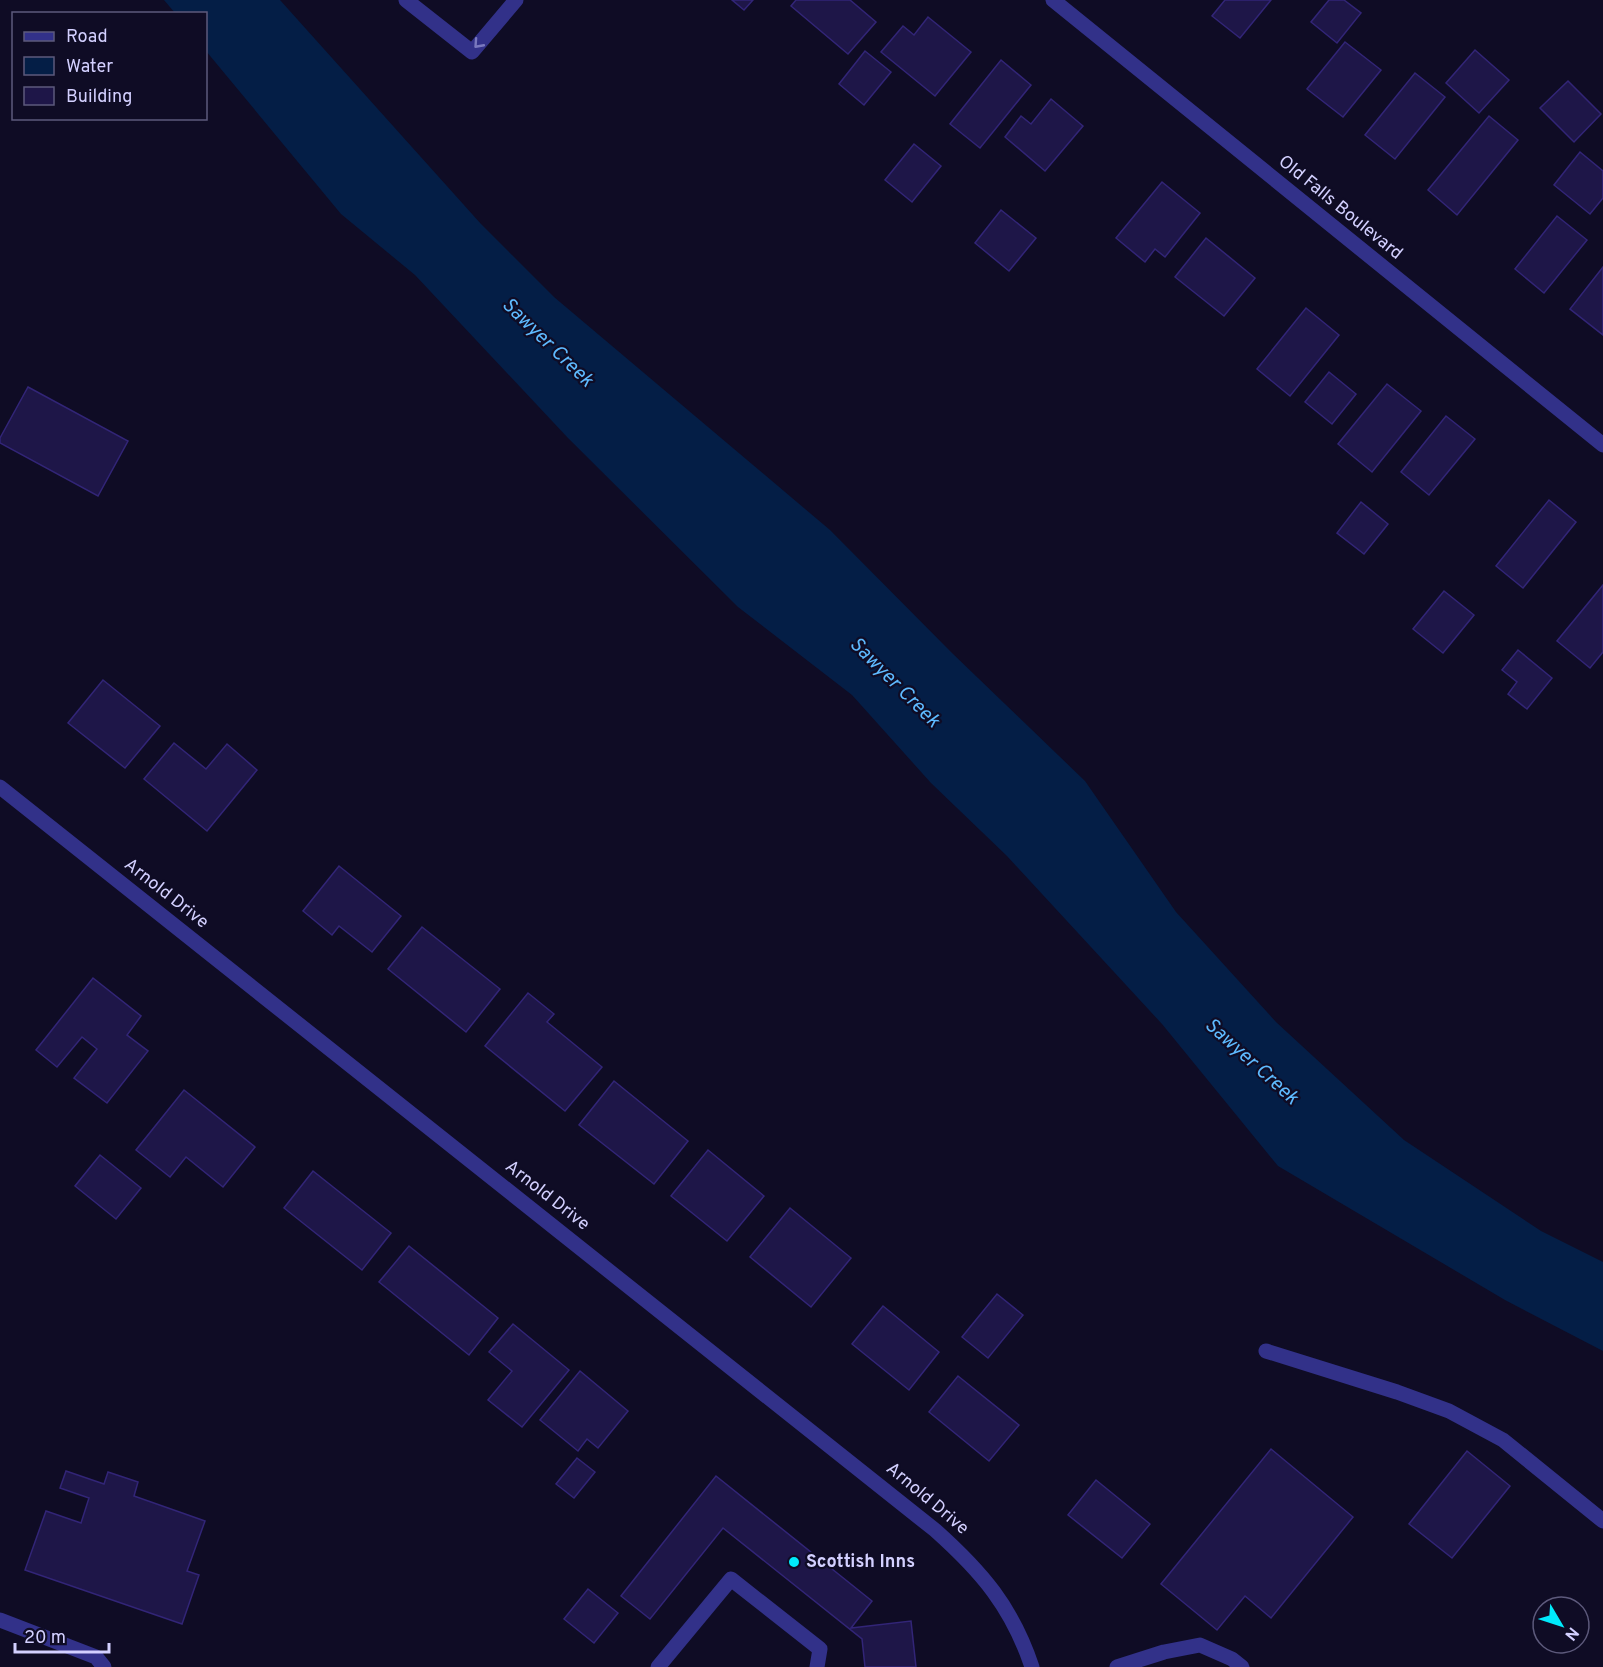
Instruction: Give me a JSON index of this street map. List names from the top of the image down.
{
  "streets": {
    "street": ["Old Falls Boulevard", "Arnold Drive"]
  },
  "water": ["Sawyer Creek"],
  "places": ["Scottish Inns"],
  "legend": ["Road", "Water", "Building"],
  "scale_bar": "20 m",
  "north": "bottom right"
}
